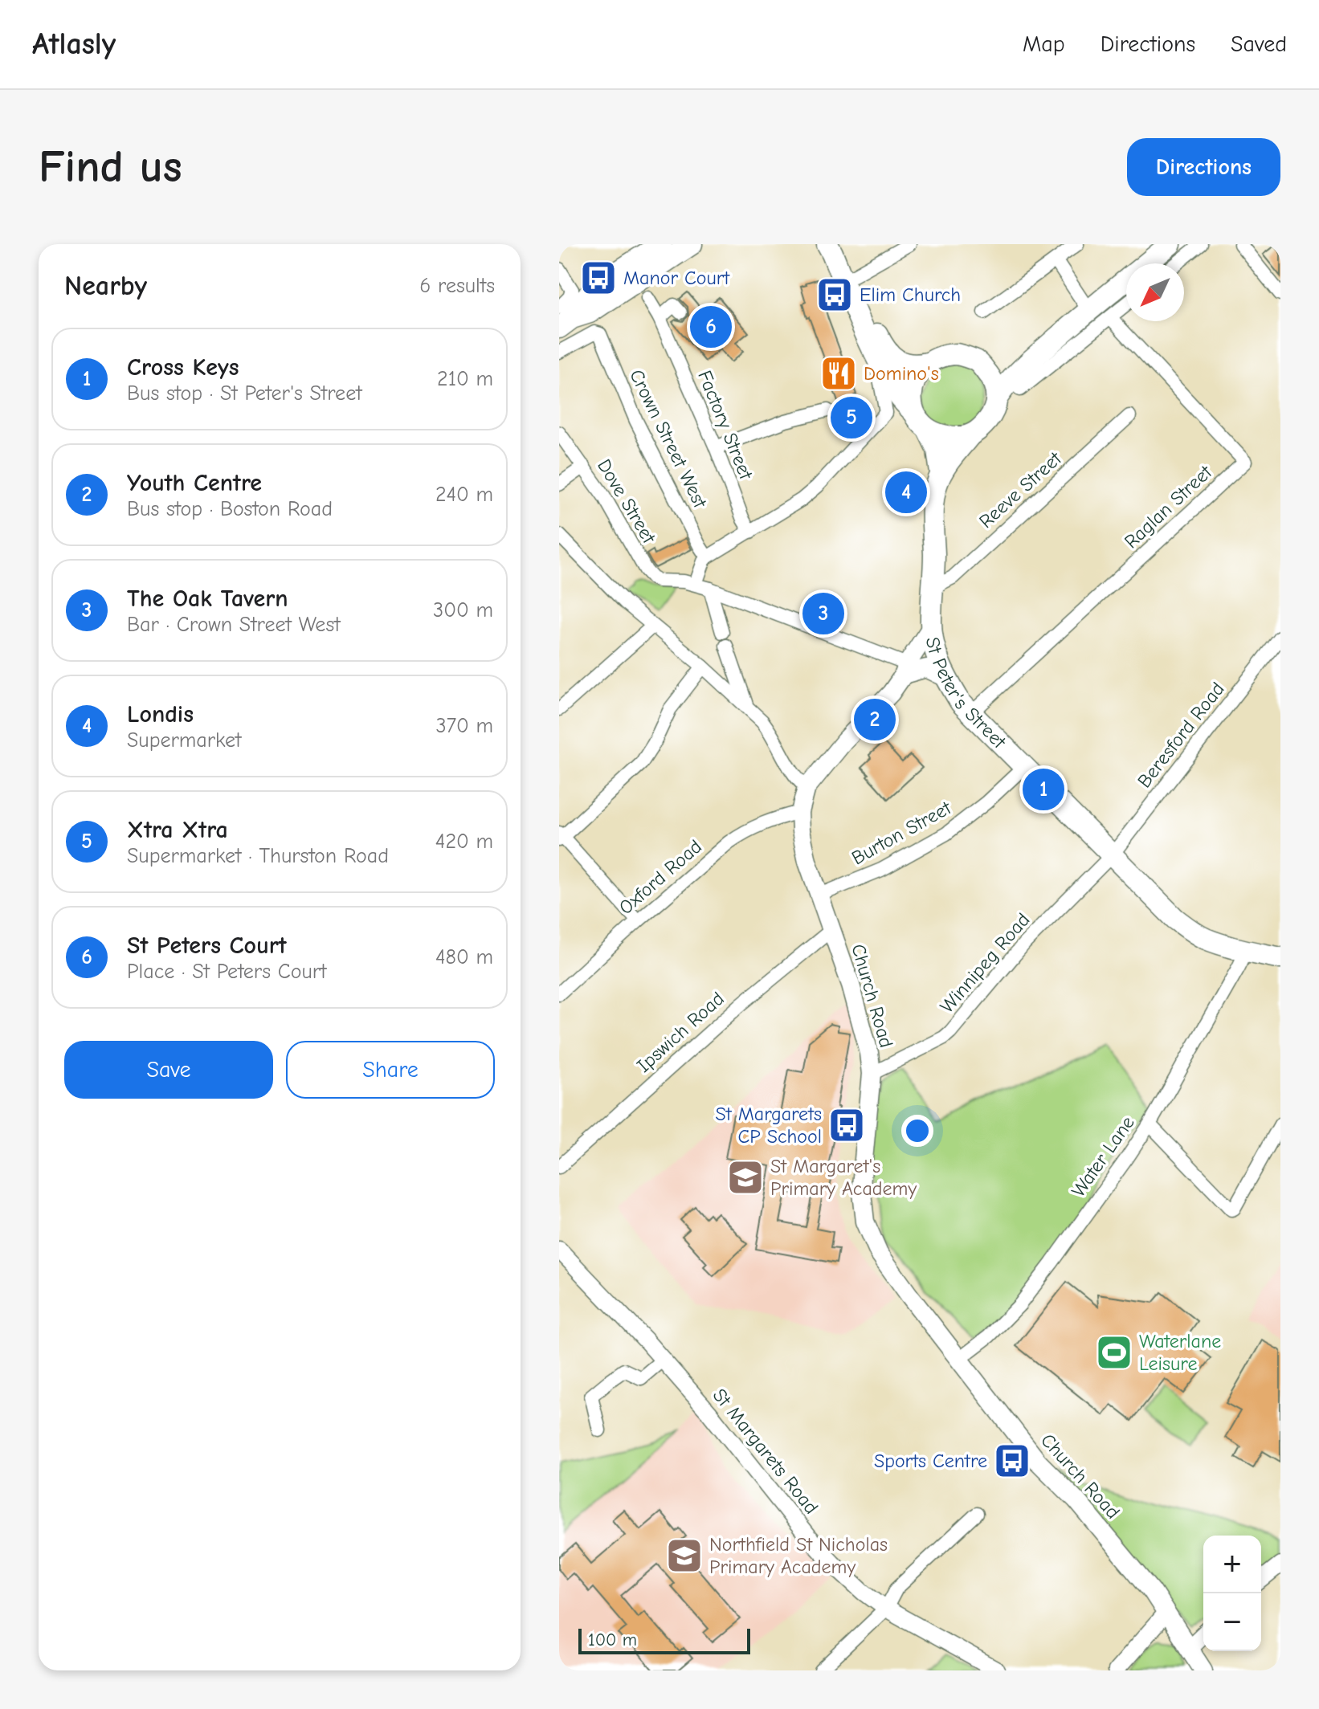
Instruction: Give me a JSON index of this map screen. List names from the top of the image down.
{
  "streets": {
    "main road": ["St Peter's Street", "Church Road"],
    "street": [
      "Factory Street",
      "Crown Street West",
      "Reeve Street",
      "Dove Street",
      "Raglan Street",
      "Beresford Road",
      "Burton Street",
      "Oxford Road",
      "Winnipeg Road",
      "Ipswich Road",
      "Water Lane",
      "St Margarets Road"
    ]
  },
  "crossings": [
    ["Reeve Street", "St Peter's Street"],
    ["Raglan Street", "St Peter's Street"],
    ["St Peter's Street", "Beresford Road"],
    ["St Peter's Street", "Burton Street"],
    ["St Peter's Street", "Winnipeg Road"],
    ["St Peter's Street", "Water Lane"],
    ["Beresford Road", "Winnipeg Road"],
    ["Burton Street", "Church Road"],
    ["Oxford Road", "Church Road"],
    ["Winnipeg Road", "Church Road"],
    ["Church Road", "Ipswich Road"],
    ["Church Road", "Water Lane"]
  ],
  "places": {
    "bus stop": [
      "Manor Court",
      "Elim Church",
      "St Margarets CP School",
      "Sports Centre"
    ],
    "restaurant": ["Domino's"],
    "school or university": ["St Margaret's Primary Academy", "Northfield St Nicholas Primary Academy"],
    "sports": ["Waterlane Leisure"]
  },
  "scale_bar": "100 m",
  "north": "bottom left",
  "page": {
    "header": "Atlasly",
    "nav": ["Map", "Directions", "Saved"],
    "buttons": [
      "Directions",
      ["Save", "Share"]
    ],
    "title": "Find us",
    "heading": ["Nearby", "6 results"],
    "pins": [
      "6",
      "5",
      "4",
      "3",
      "2",
      "1"
    ],
    "list": [
      {
        "mark": "1",
        "name": "Cross Keys",
        "note": "Bus stop · St Peter's Street",
        "value": "210 m"
      },
      {
        "mark": "2",
        "name": "Youth Centre",
        "note": "Bus stop · Boston Road",
        "value": "240 m"
      },
      {
        "mark": "3",
        "name": "The Oak Tavern",
        "note": "Bar · Crown Street West",
        "value": "300 m"
      },
      {
        "mark": "4",
        "name": "Londis",
        "note": "Supermarket",
        "value": "370 m"
      },
      {
        "mark": "5",
        "name": "Xtra Xtra",
        "note": "Supermarket · Thurston Road",
        "value": "420 m"
      },
      {
        "mark": "6",
        "name": "St Peters Court",
        "note": "Place · St Peters Court",
        "value": "480 m"
      }
    ],
    "map_buttons": ["+", "−"],
    "scale": "100 m"
  }
}
